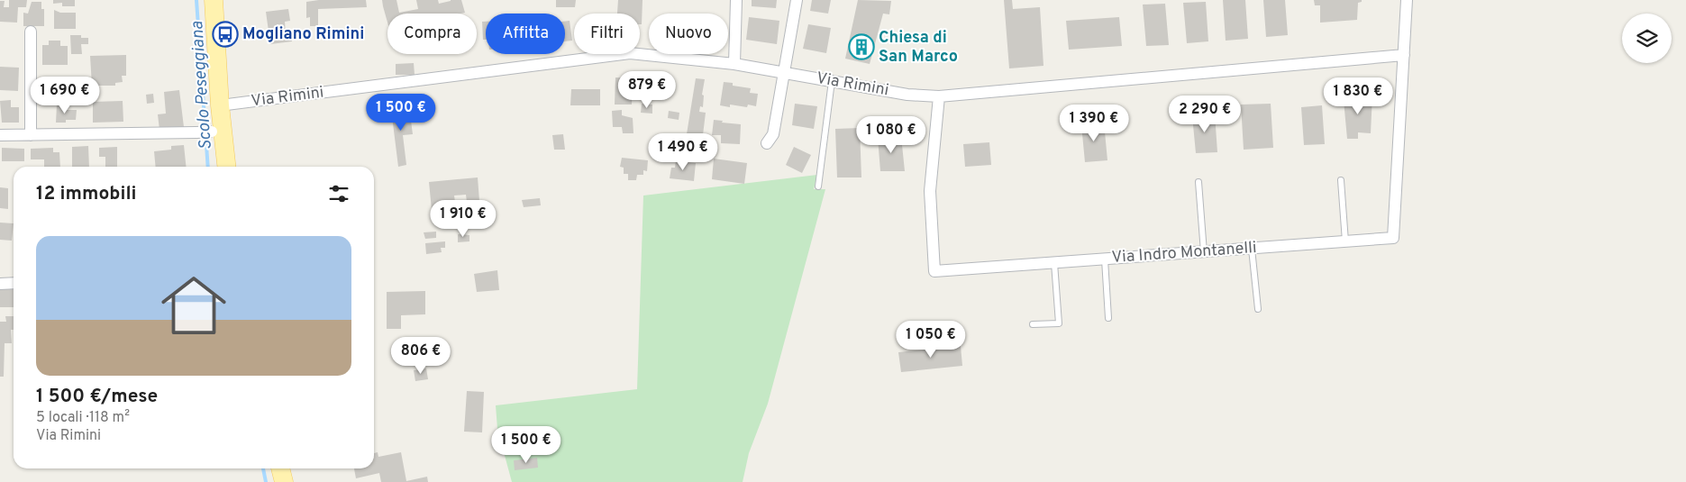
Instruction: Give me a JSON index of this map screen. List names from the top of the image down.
{
  "streets": {
    "street": ["Via Rimini", "Via Indro Montanelli"]
  },
  "crossings": [
    ["Via Rimini", "Via Indro Montanelli"]
  ],
  "water": ["Scolo Peseggiana"],
  "places": {
    "bus stop": ["Mogliano Rimini"],
    "building": ["Chiesa di San Marco"]
  },
  "page": {
    "chip": [
      "Compra",
      "Affitta",
      "Filtri",
      "Nuovo"
    ],
    "price": [
      "879 €",
      "1 690 €",
      "1 830 €",
      "1 500 €",
      "2 290 €",
      "1 390 €",
      "1 080 €",
      "1 490 €",
      "1 910 €",
      "1 050 €",
      "806 €",
      "1 500 €"
    ],
    "heading": "12 immobili",
    "list": [
      {
        "name": "1 500 €/mese",
        "note": "5 locali · 118 m² · Via Rimini"
      }
    ]
  }
}
